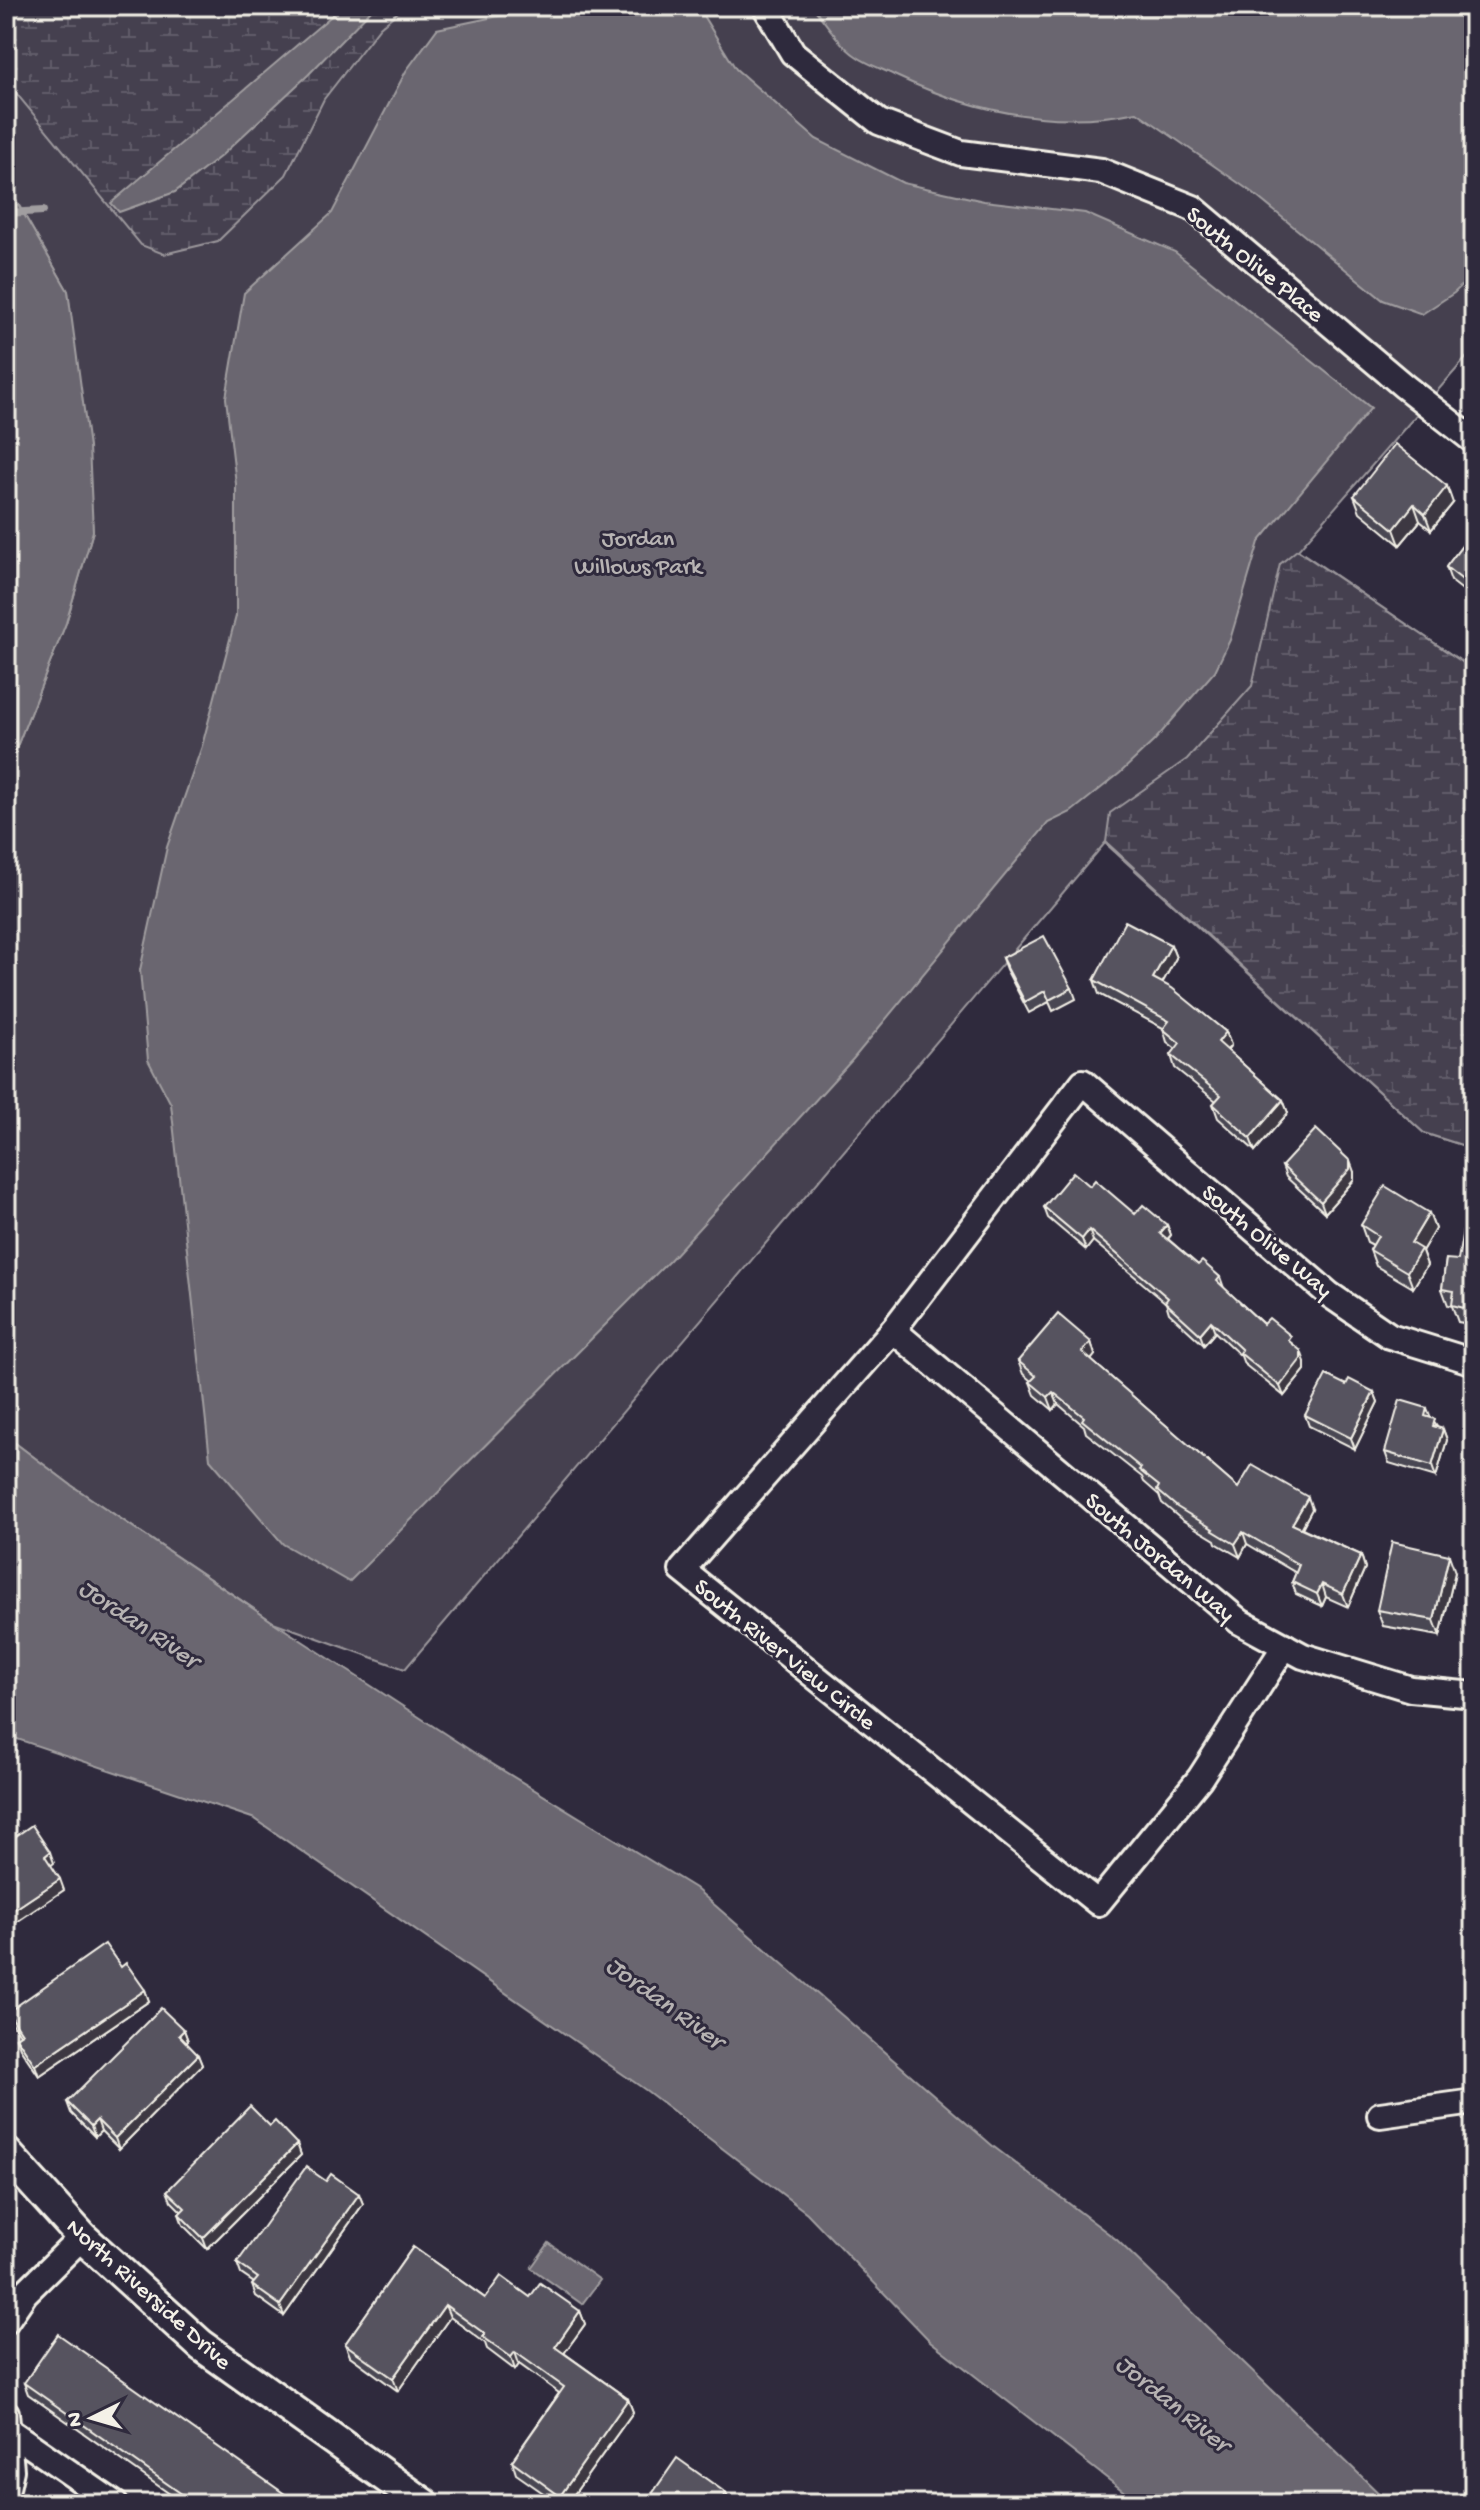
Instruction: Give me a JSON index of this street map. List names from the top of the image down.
{
  "streets": {
    "street": [
      "South Olive Place",
      "South Olive Way",
      "South Jordan Way",
      "South River View Circle",
      "North Riverside Drive"
    ]
  },
  "crossings": [
    ["South Olive Way", "South River View Circle"],
    ["South Jordan Way", "South River View Circle"]
  ],
  "water": ["Jordan River"],
  "parks": ["Jordan Willows Park"],
  "north": "left"
}
